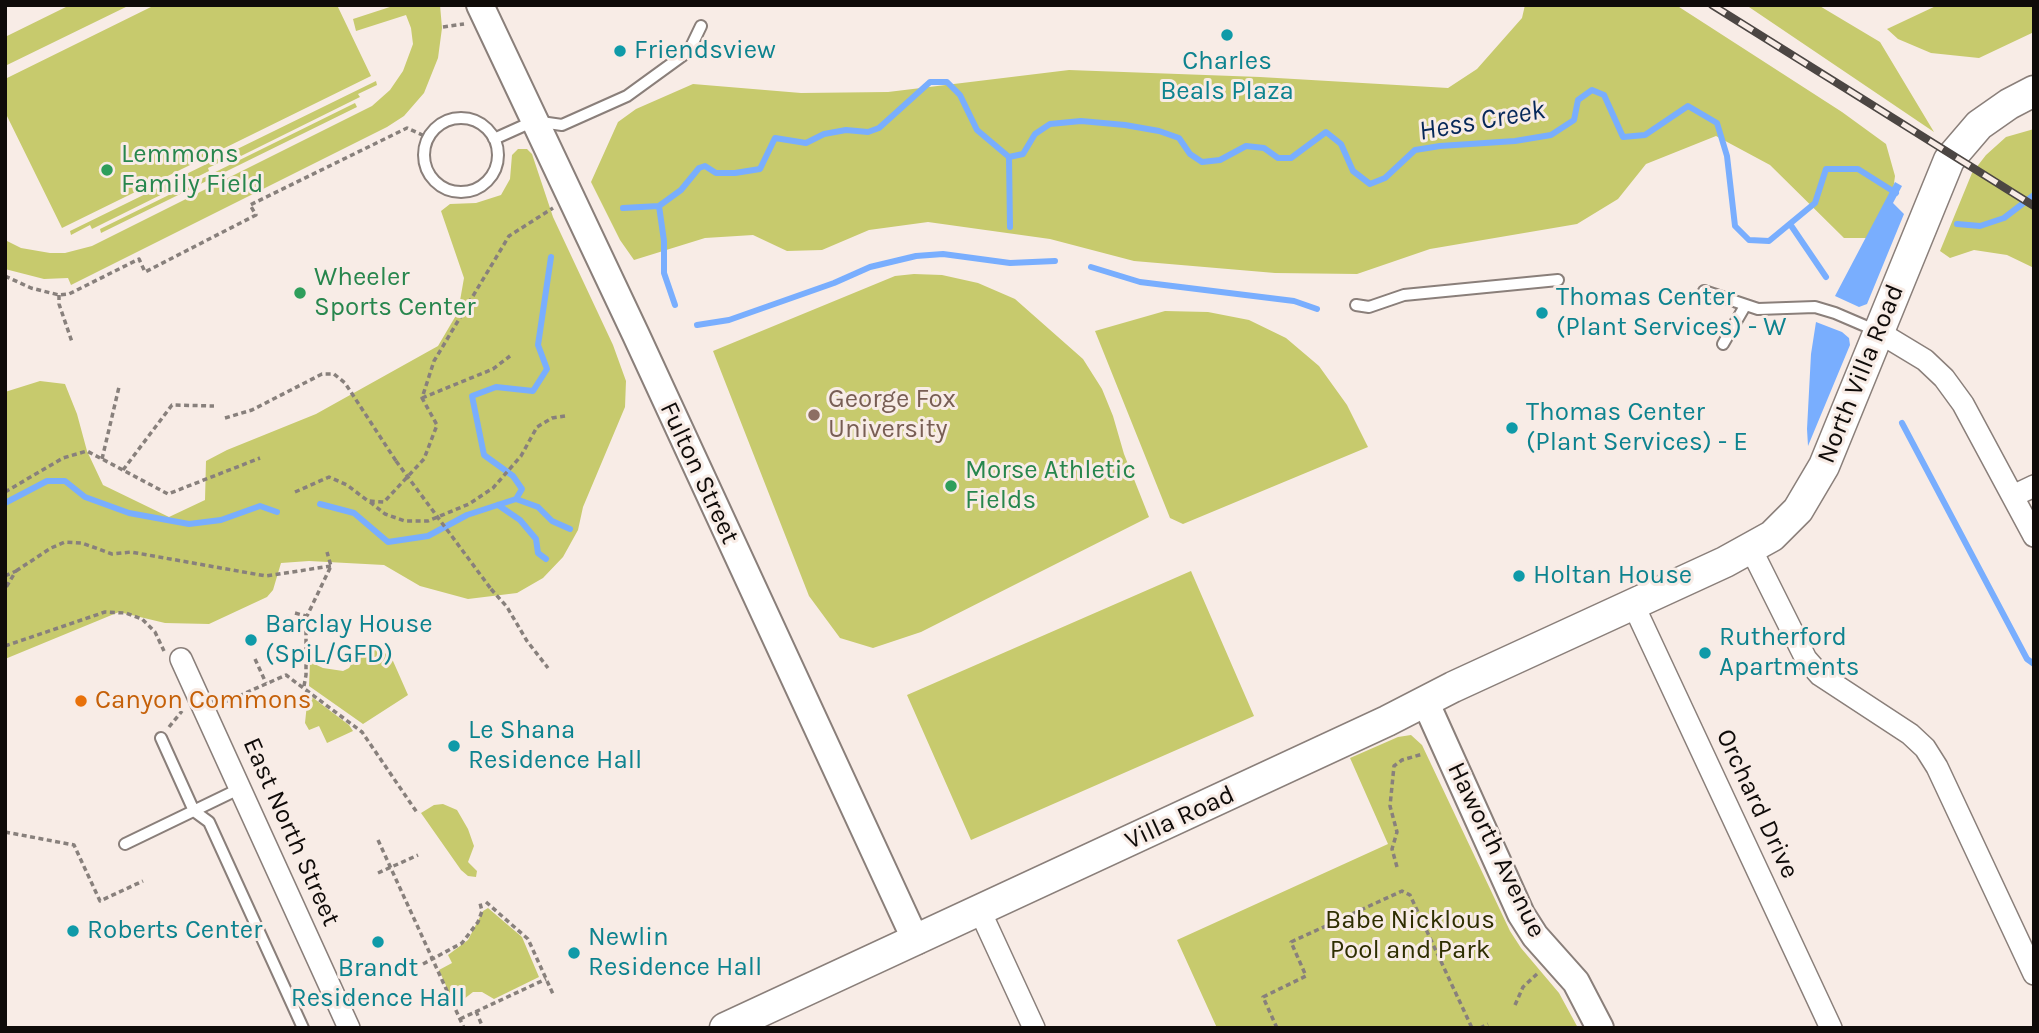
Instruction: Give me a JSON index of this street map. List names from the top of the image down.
{
  "streets": {
    "main road": ["North Villa Road", "Villa Road"],
    "street": [
      "Fulton Street",
      "Orchard Drive",
      "East North Street",
      "Haworth Avenue"
    ]
  },
  "crossings": [
    ["North Villa Road", "Orchard Drive"],
    ["North Villa Road", "Villa Road"],
    ["Fulton Street", "Villa Road"],
    ["Orchard Drive", "Villa Road"],
    ["Villa Road", "Haworth Avenue"]
  ],
  "water": ["Hess Creek"],
  "parks": ["Babe Nicklous Pool and Park"],
  "places": [
    "Charles Beals Plaza",
    "Friendsview",
    "Lemmons Family Field",
    "Wheeler Sports Center",
    "Thomas Center (Plant Services) - W",
    "George Fox University",
    "Thomas Center (Plant Services) - E",
    "Morse Athletic Fields",
    "Holtan House",
    "Barclay House (SpiL/GFD)",
    "Rutherford Apartments",
    "Canyon Commons",
    "Le Shana Residence Hall",
    "Roberts Center",
    "Brandt Residence Hall",
    "Newlin Residence Hall"
  ]
}
